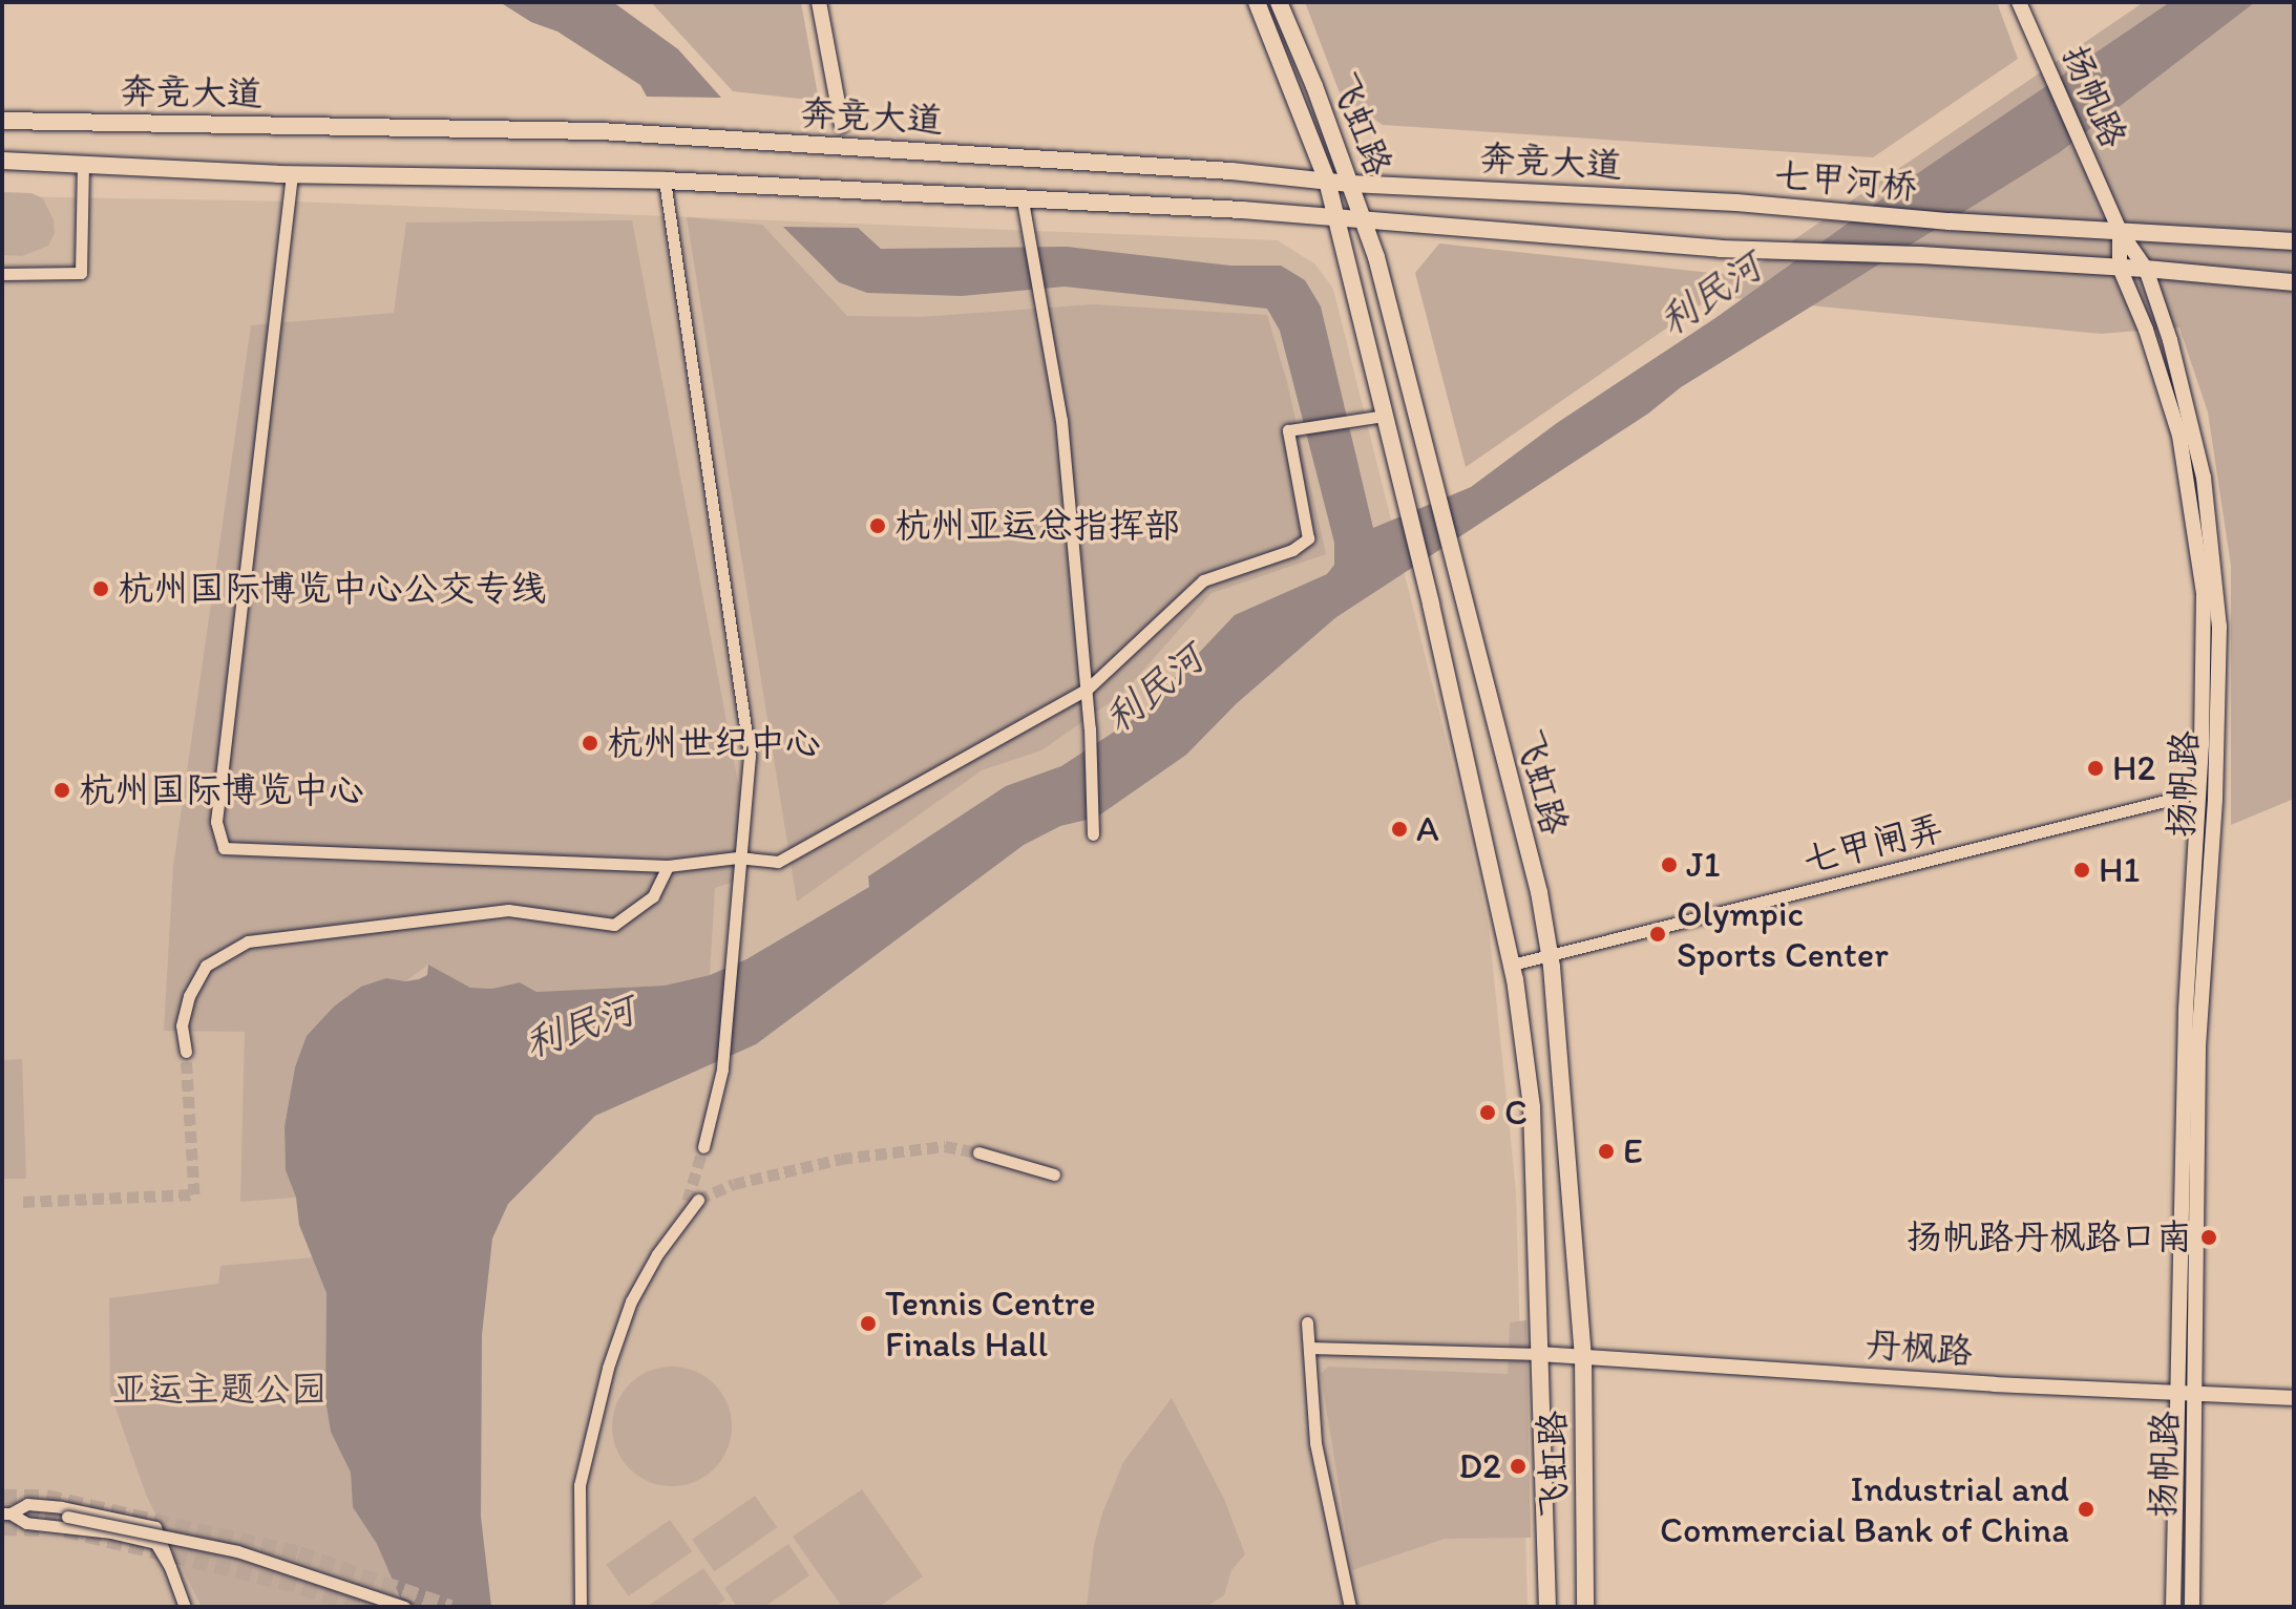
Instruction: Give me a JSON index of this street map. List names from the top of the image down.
{
  "streets": {
    "main road": [
      "奔竞大道",
      "扬帆路",
      "飞虹路",
      "七甲河桥",
      "丹枫路"
    ],
    "street": ["七甲闸弄"]
  },
  "crossings": [
    ["奔竞大道", "飞虹路"],
    ["奔竞大道", "七甲河桥"],
    ["扬帆路", "七甲河桥"],
    ["扬帆路", "丹枫路"],
    ["飞虹路", "七甲闸弄"],
    ["飞虹路", "丹枫路"]
  ],
  "water": ["利民河"],
  "parks": ["亚运主题公园"],
  "places": [
    "杭州亚运总指挥部",
    "杭州国际博览中心公交专线",
    "杭州世纪中心",
    "H2",
    "杭州国际博览中心",
    "A",
    "J1",
    "H1",
    "Olympic Sports Center",
    "C",
    "E",
    "扬帆路丹枫路口南",
    "Tennis Centre Finals Hall",
    "D2",
    "Industrial and Commercial Bank of China"
  ]
}
